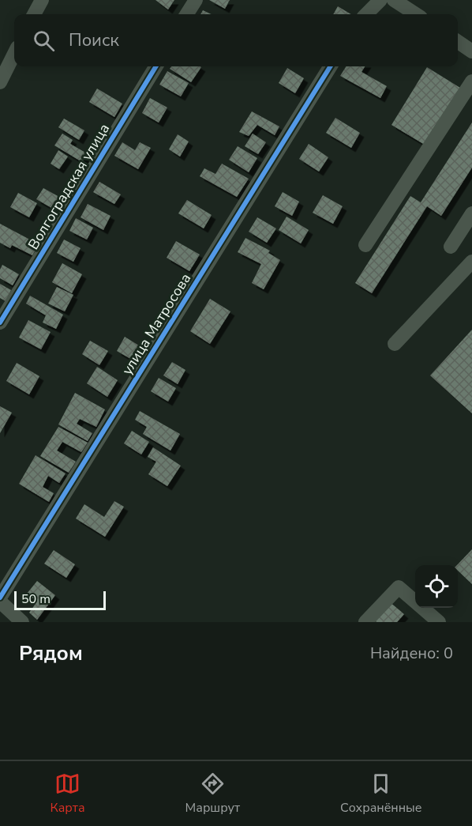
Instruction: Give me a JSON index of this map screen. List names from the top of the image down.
{
  "streets": {
    "street": ["Волгоградская улица", "улица Матросова"]
  },
  "scale_bar": "50 m",
  "page": {
    "search": "Поиск",
    "scale": "50 m",
    "heading": ["Рядом", "Найдено: 0"],
    "nav": ["Карта", "Маршрут", "Сохранённые"]
  }
}
